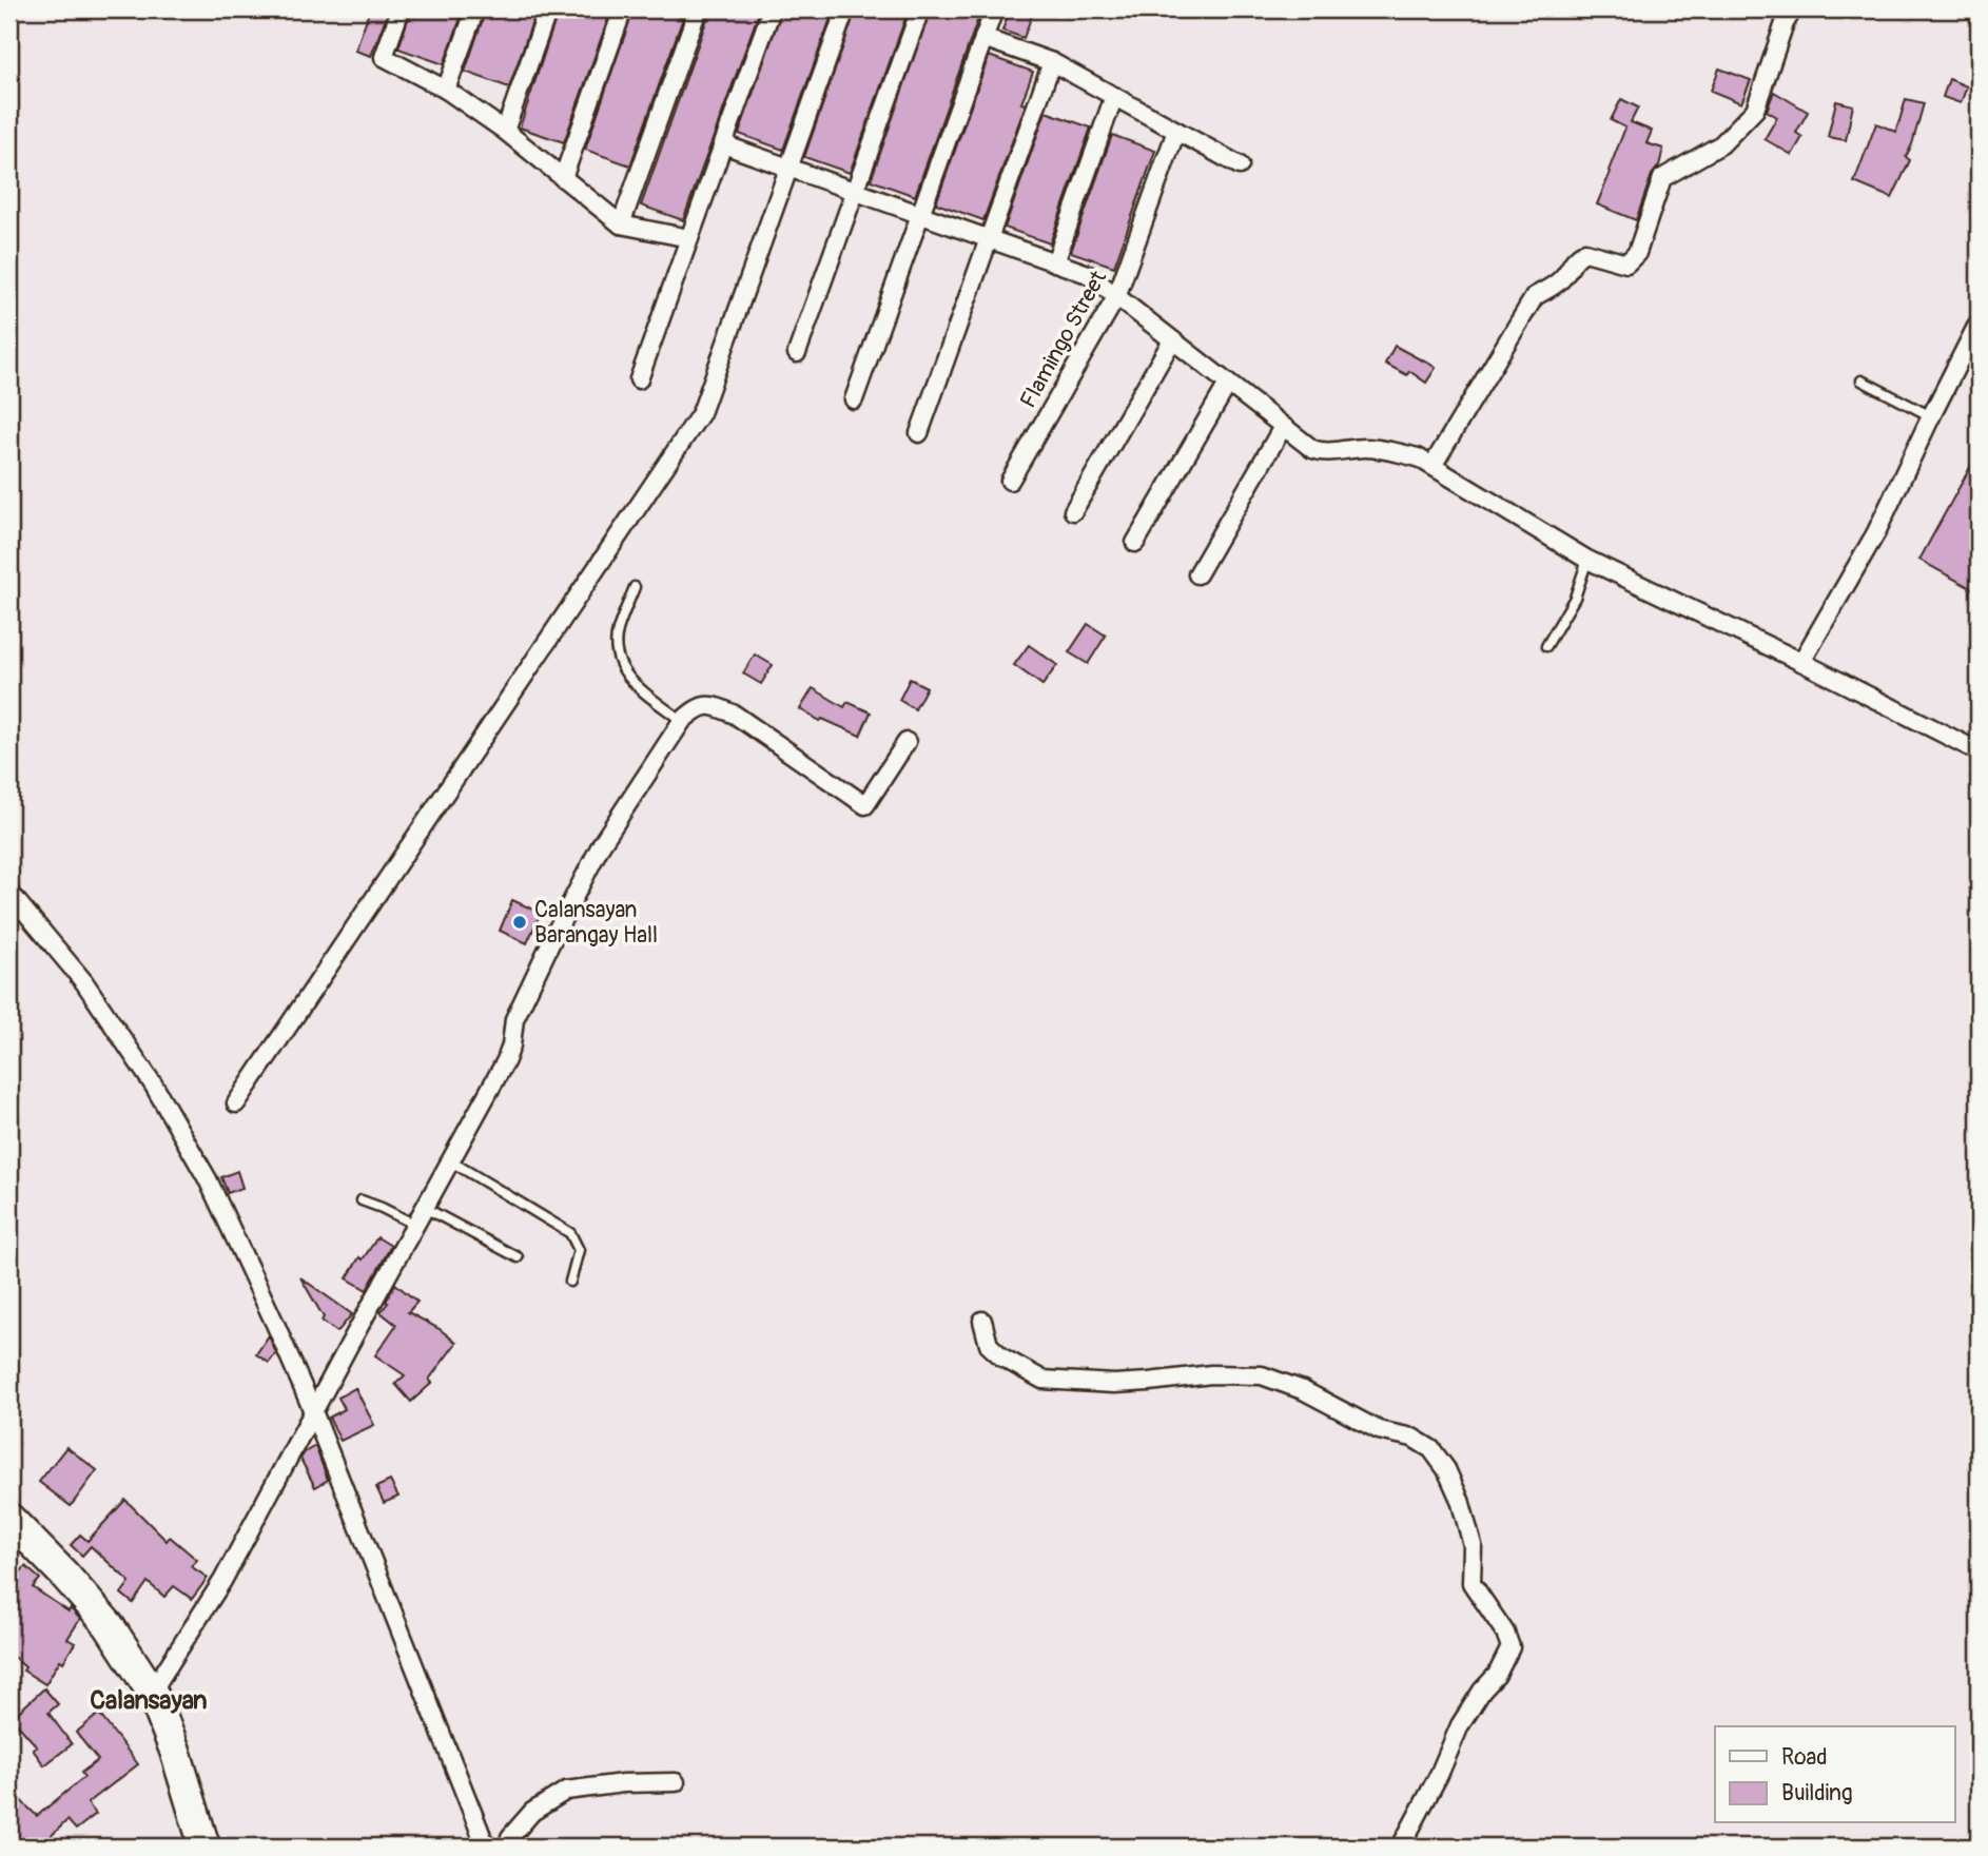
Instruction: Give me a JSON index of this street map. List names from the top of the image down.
{
  "streets": {
    "street": ["Flamingo Street"]
  },
  "districts": ["Calansayan"],
  "places": ["Calansayan Barangay Hall"],
  "legend": ["Road", "Building"]
}
